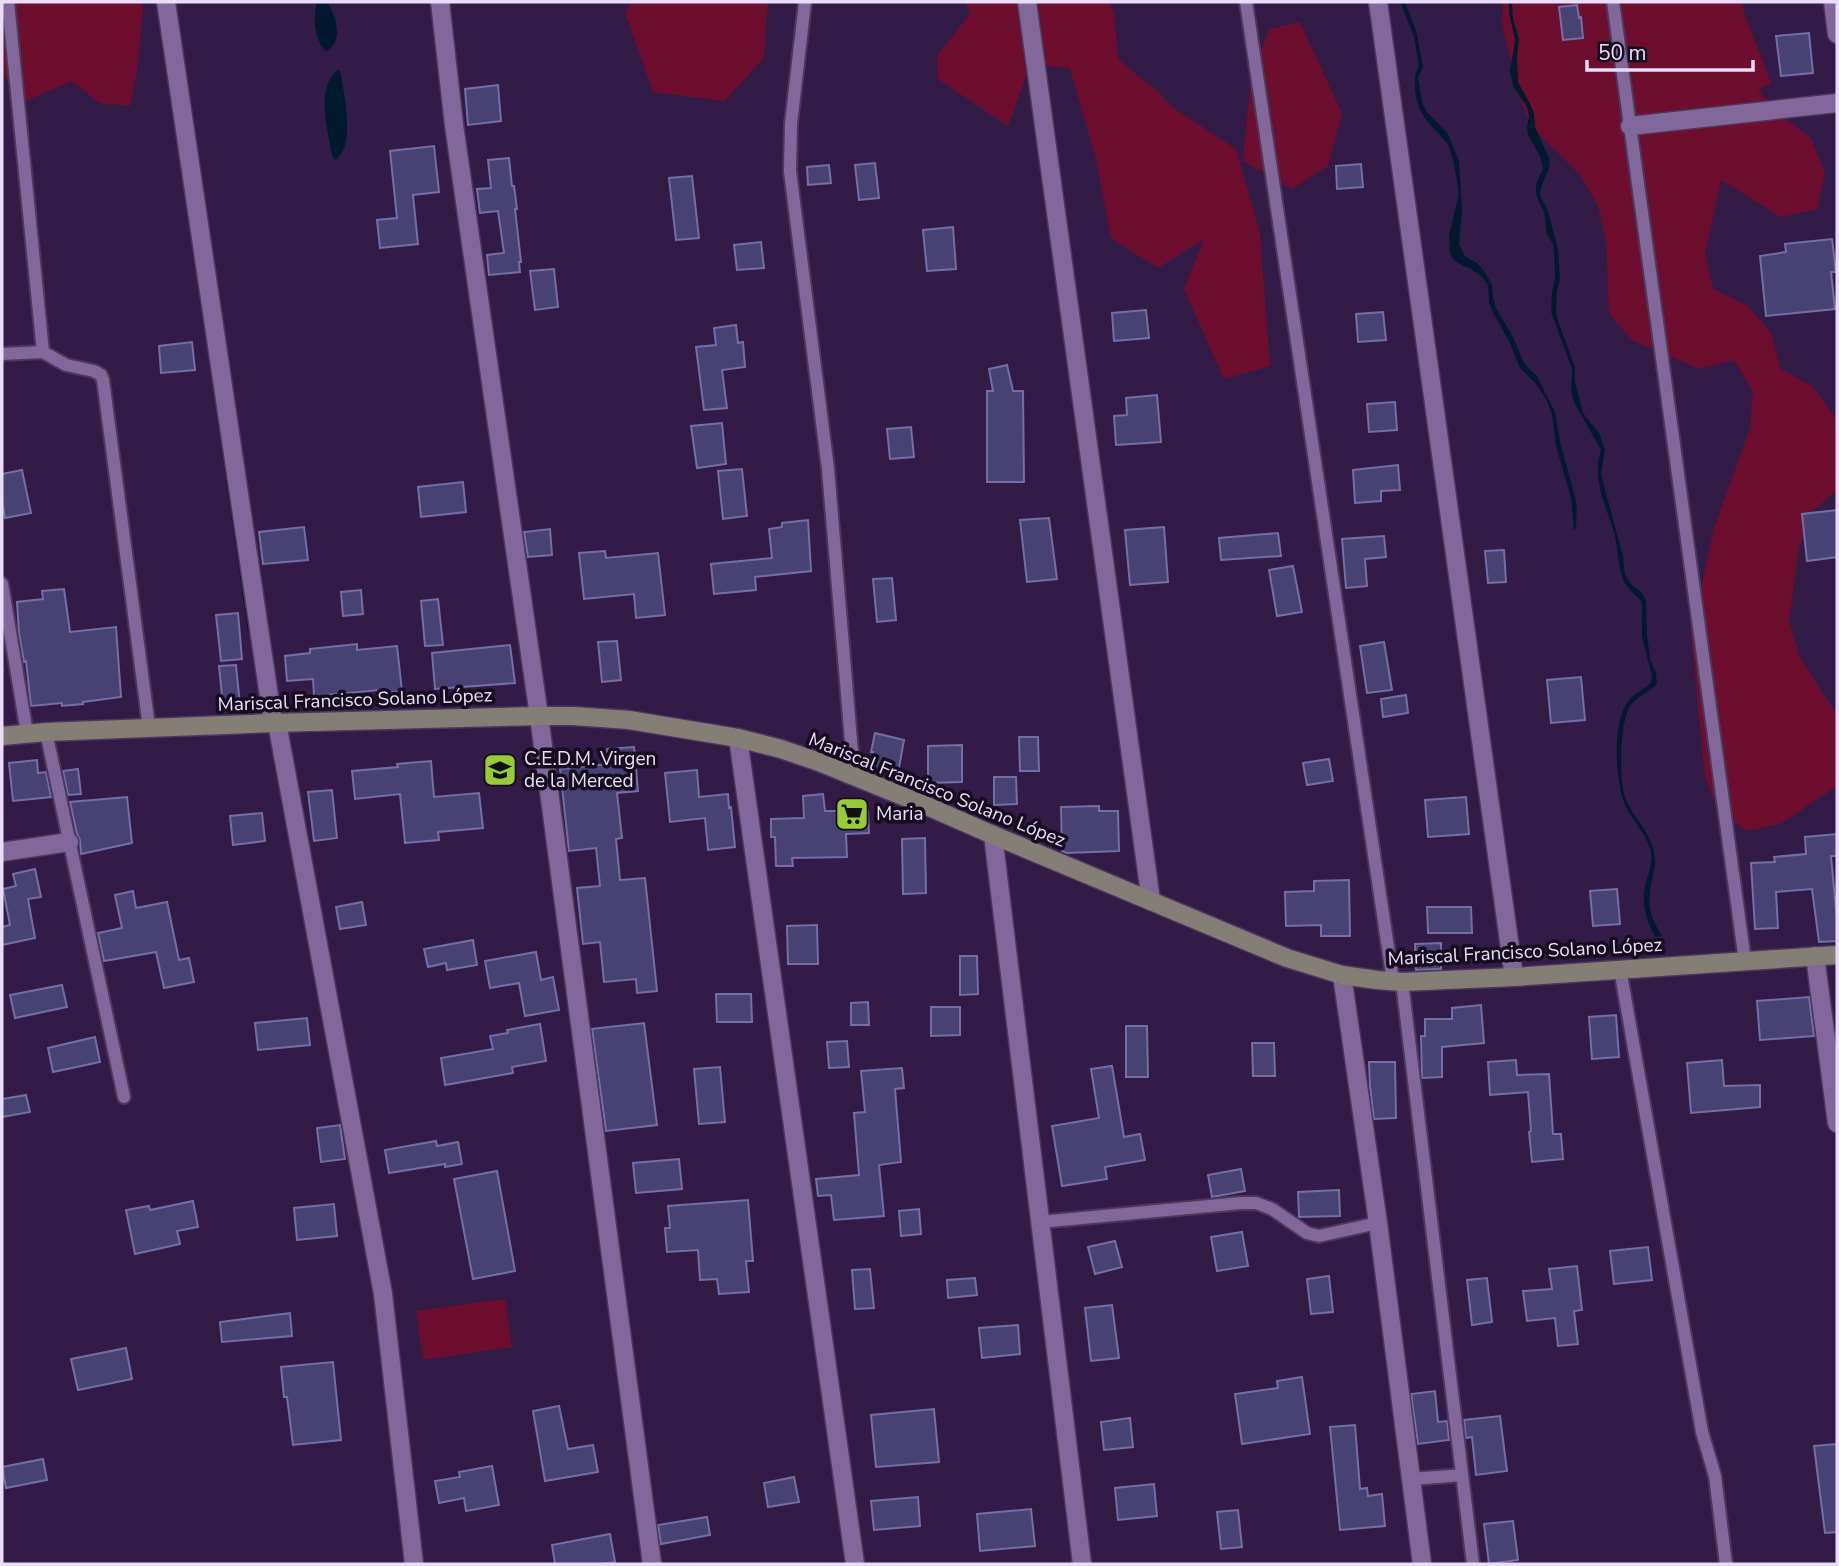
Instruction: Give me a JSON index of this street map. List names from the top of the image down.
{
  "streets": {
    "main road": ["Mariscal Francisco Solano López"]
  },
  "places": {
    "school or university": ["C.E.D.M. Virgen de la Merced"],
    "supermarket": ["Maria"]
  },
  "scale_bar": "50 m"
}
